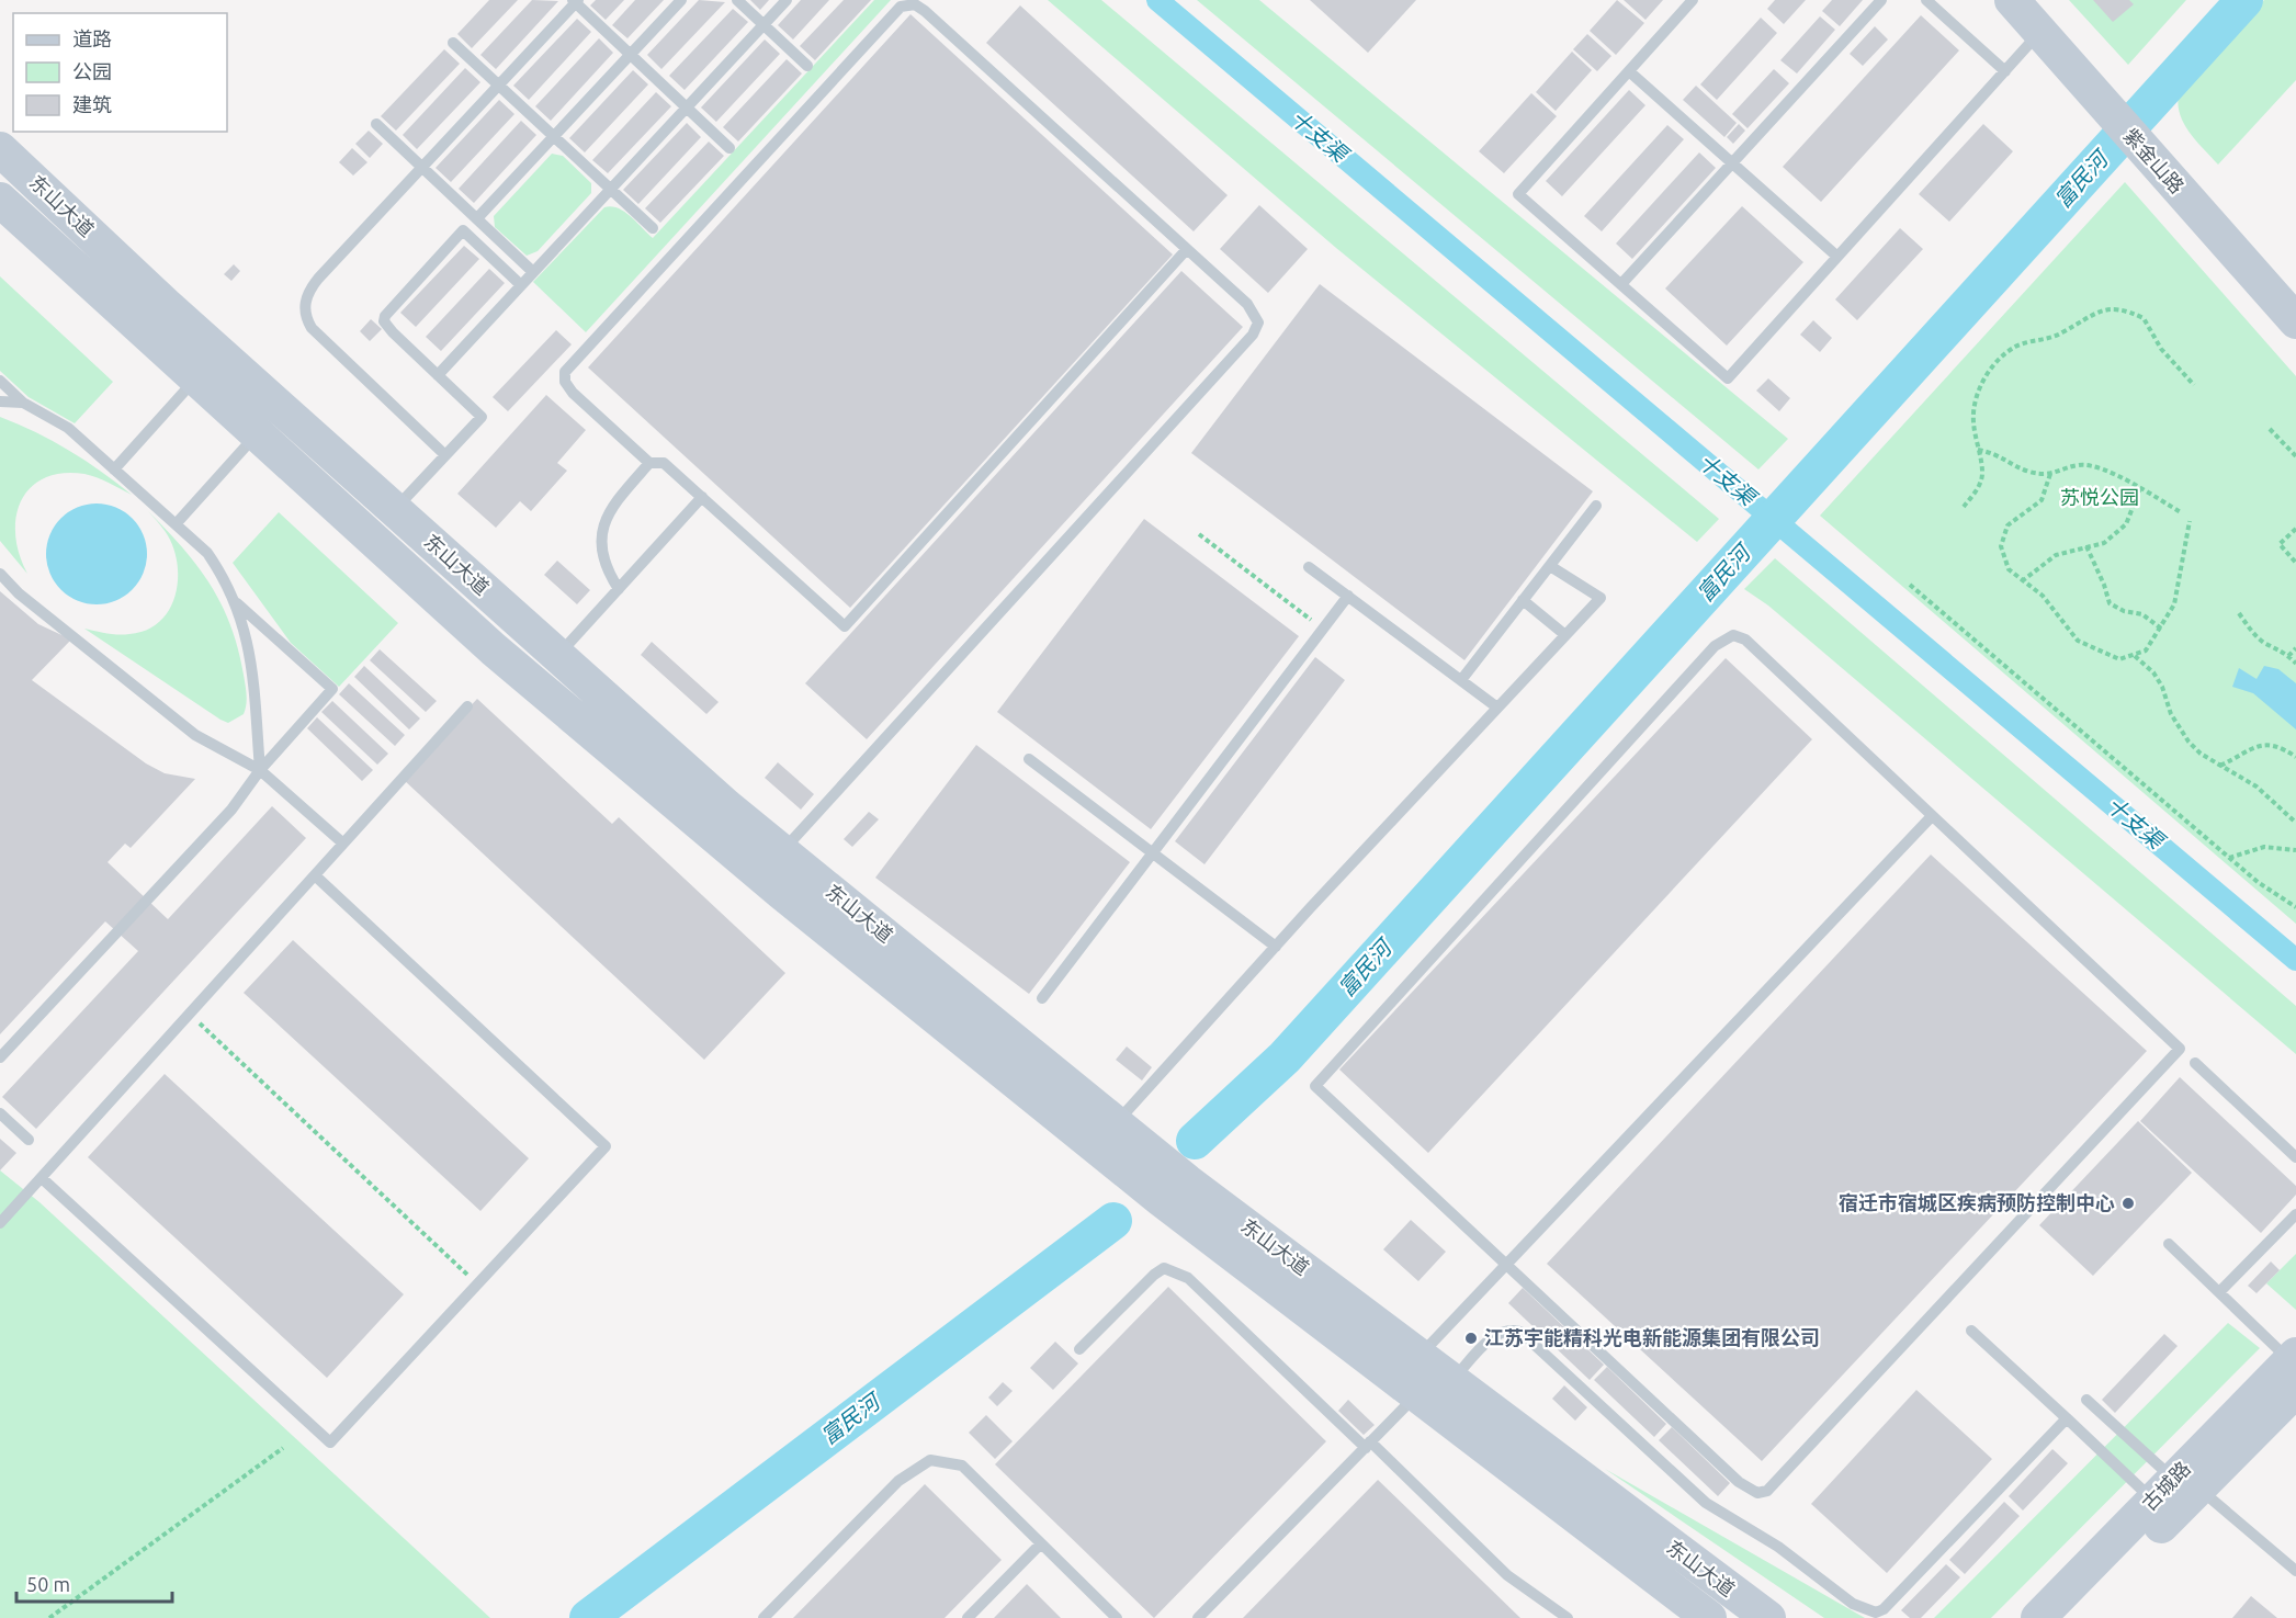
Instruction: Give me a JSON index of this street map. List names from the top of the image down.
{
  "streets": {
    "main road": ["紫金山路", "东山大道", "古城路"]
  },
  "water": ["十支渠", "富民河"],
  "parks": ["苏悦公园"],
  "places": ["宿迁市宿城区疾病预防控制中心", "江苏宇能精科光电新能源集团有限公司"],
  "legend": ["道路", "公园", "建筑"],
  "scale_bar": "50 m"
}
